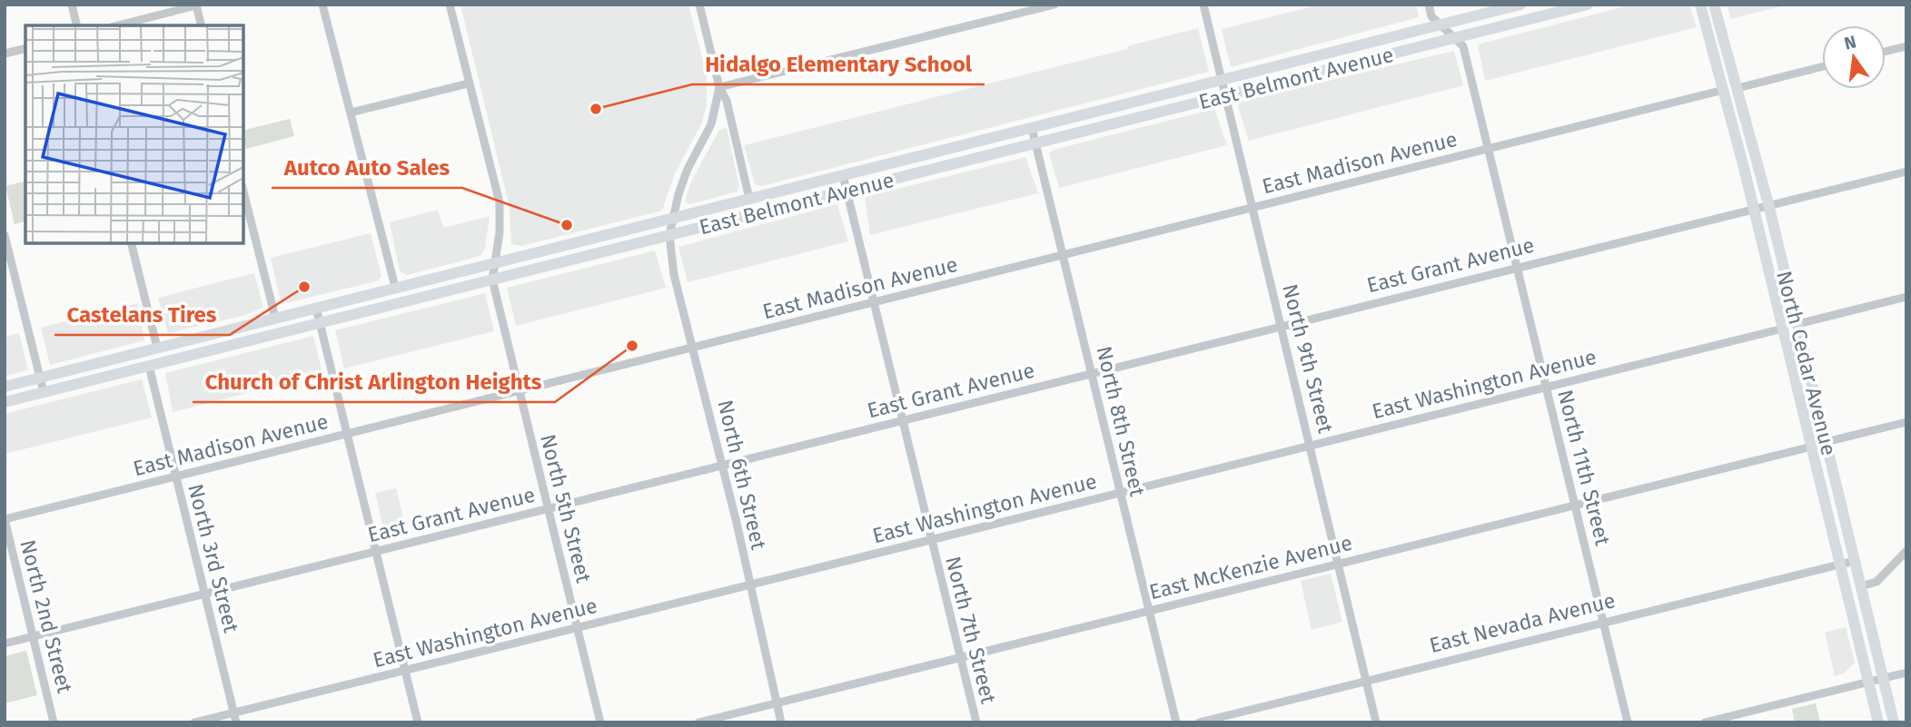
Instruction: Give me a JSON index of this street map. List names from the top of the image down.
{
  "streets": {
    "main road": ["East Belmont Avenue", "North Cedar Avenue"],
    "street": [
      "East Madison Avenue",
      "East Grant Avenue",
      "North 9th Street",
      "East Washington Avenue",
      "North 8th Street",
      "North 11th Street",
      "North 6th Street",
      "North 5th Street",
      "North 3rd Street",
      "East McKenzie Avenue",
      "North 2nd Street",
      "East Nevada Avenue",
      "North 7th Street"
    ]
  },
  "crossings": [
    ["East Belmont Avenue", "North 9th Street"],
    ["East Belmont Avenue", "North 8th Street"],
    ["East Belmont Avenue", "North 11th Street"],
    ["East Belmont Avenue", "North 6th Street"],
    ["East Belmont Avenue", "North 5th Street"],
    ["East Belmont Avenue", "North 3rd Street"],
    ["East Belmont Avenue", "North 7th Street"],
    ["East Madison Avenue", "North 9th Street"],
    ["East Madison Avenue", "North Cedar Avenue"],
    ["East Madison Avenue", "North 8th Street"],
    ["East Madison Avenue", "North 11th Street"],
    ["East Madison Avenue", "North 6th Street"],
    ["East Madison Avenue", "North 5th Street"],
    ["East Madison Avenue", "North 3rd Street"],
    ["East Madison Avenue", "North 2nd Street"],
    ["East Madison Avenue", "North 7th Street"],
    ["East Grant Avenue", "North 9th Street"],
    ["East Grant Avenue", "North Cedar Avenue"],
    ["East Grant Avenue", "North 8th Street"],
    ["East Grant Avenue", "North 11th Street"],
    ["East Grant Avenue", "North 6th Street"],
    ["East Grant Avenue", "North 5th Street"],
    ["East Grant Avenue", "North 3rd Street"],
    ["East Grant Avenue", "North 2nd Street"],
    ["East Grant Avenue", "North 7th Street"],
    ["North 9th Street", "East Washington Avenue"],
    ["North 9th Street", "East McKenzie Avenue"],
    ["North 9th Street", "East Nevada Avenue"],
    ["North Cedar Avenue", "East Washington Avenue"],
    ["North Cedar Avenue", "East McKenzie Avenue"],
    ["North Cedar Avenue", "East Nevada Avenue"],
    ["East Washington Avenue", "North 8th Street"],
    ["East Washington Avenue", "North 11th Street"],
    ["East Washington Avenue", "North 6th Street"],
    ["East Washington Avenue", "North 5th Street"],
    ["East Washington Avenue", "North 3rd Street"],
    ["East Washington Avenue", "North 7th Street"],
    ["North 8th Street", "East McKenzie Avenue"],
    ["North 11th Street", "East McKenzie Avenue"],
    ["North 11th Street", "East Nevada Avenue"],
    ["North 6th Street", "East McKenzie Avenue"],
    ["East McKenzie Avenue", "North 7th Street"]
  ],
  "places": [
    "Hidalgo Elementary School",
    "Autco Auto Sales",
    "Castelans Tires",
    "Church of Christ Arlington Heights"
  ],
  "north": "top"
}
